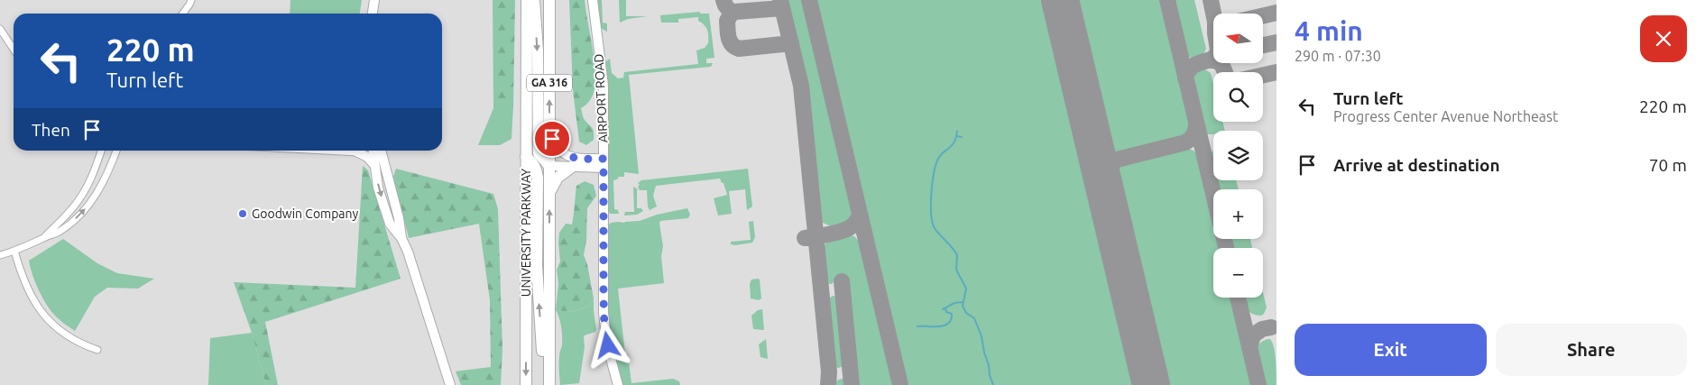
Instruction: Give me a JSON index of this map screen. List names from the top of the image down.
{
  "streets": {
    "highway": ["GA 316", "UNIVERSITY PARKWAY"],
    "street": ["AIRPORT ROAD"]
  },
  "places": ["Goodwin Company"],
  "north": "left",
  "page": {
    "heading": ["4 min", "290 m · 07:30"],
    "map_buttons": ["+", "−"],
    "turn": ["220 m", "Turn left"],
    "list": [
      {
        "name": "Turn left",
        "note": "Progress Center Avenue Northeast",
        "value": "220 m"
      },
      {
        "name": "Arrive at destination",
        "value": "70 m"
      }
    ],
    "then": "Then",
    "buttons": ["Exit", "Share"]
  }
}
